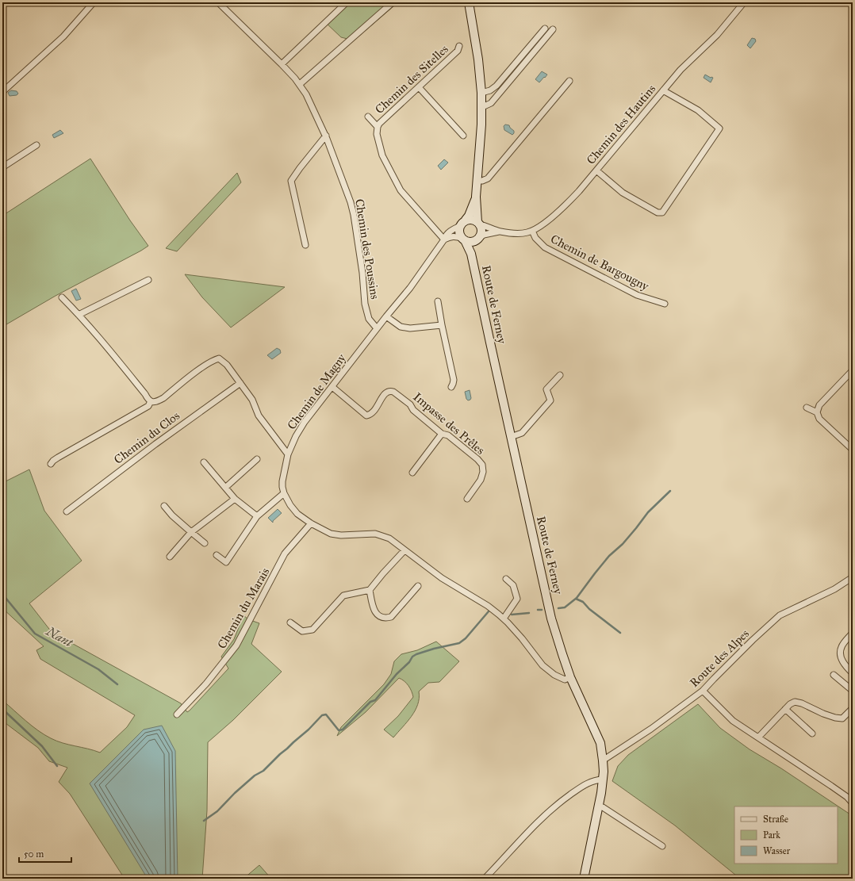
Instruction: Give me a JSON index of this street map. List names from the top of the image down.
{
  "streets": {
    "main road": ["Route de Ferney"],
    "street": [
      "Chemin des Sitelles",
      "Chemin des Hautins",
      "Chemin des Poussins",
      "Chemin de Bargougny",
      "Chemin de Magny",
      "Impasse des Prêles",
      "Chemin du Clos",
      "Chemin du Marais",
      "Route des Alpes"
    ]
  },
  "crossings": [
    ["Chemin des Sitelles", "Chemin de Magny"],
    ["Chemin des Hautins", "Chemin de Bargougny"],
    ["Chemin des Hautins", "Route de Ferney"],
    ["Chemin des Hautins", "Chemin de Magny"],
    ["Chemin des Poussins", "Chemin de Magny"],
    ["Route de Ferney", "Chemin de Magny"],
    ["Route de Ferney", "Route des Alpes"],
    ["Chemin de Magny", "Impasse des Prêles"],
    ["Chemin de Magny", "Chemin du Clos"],
    ["Chemin de Magny", "Chemin du Marais"]
  ],
  "water": ["Nant"],
  "legend": ["Straße", "Park", "Wasser"],
  "scale_bar": "50 m"
}
